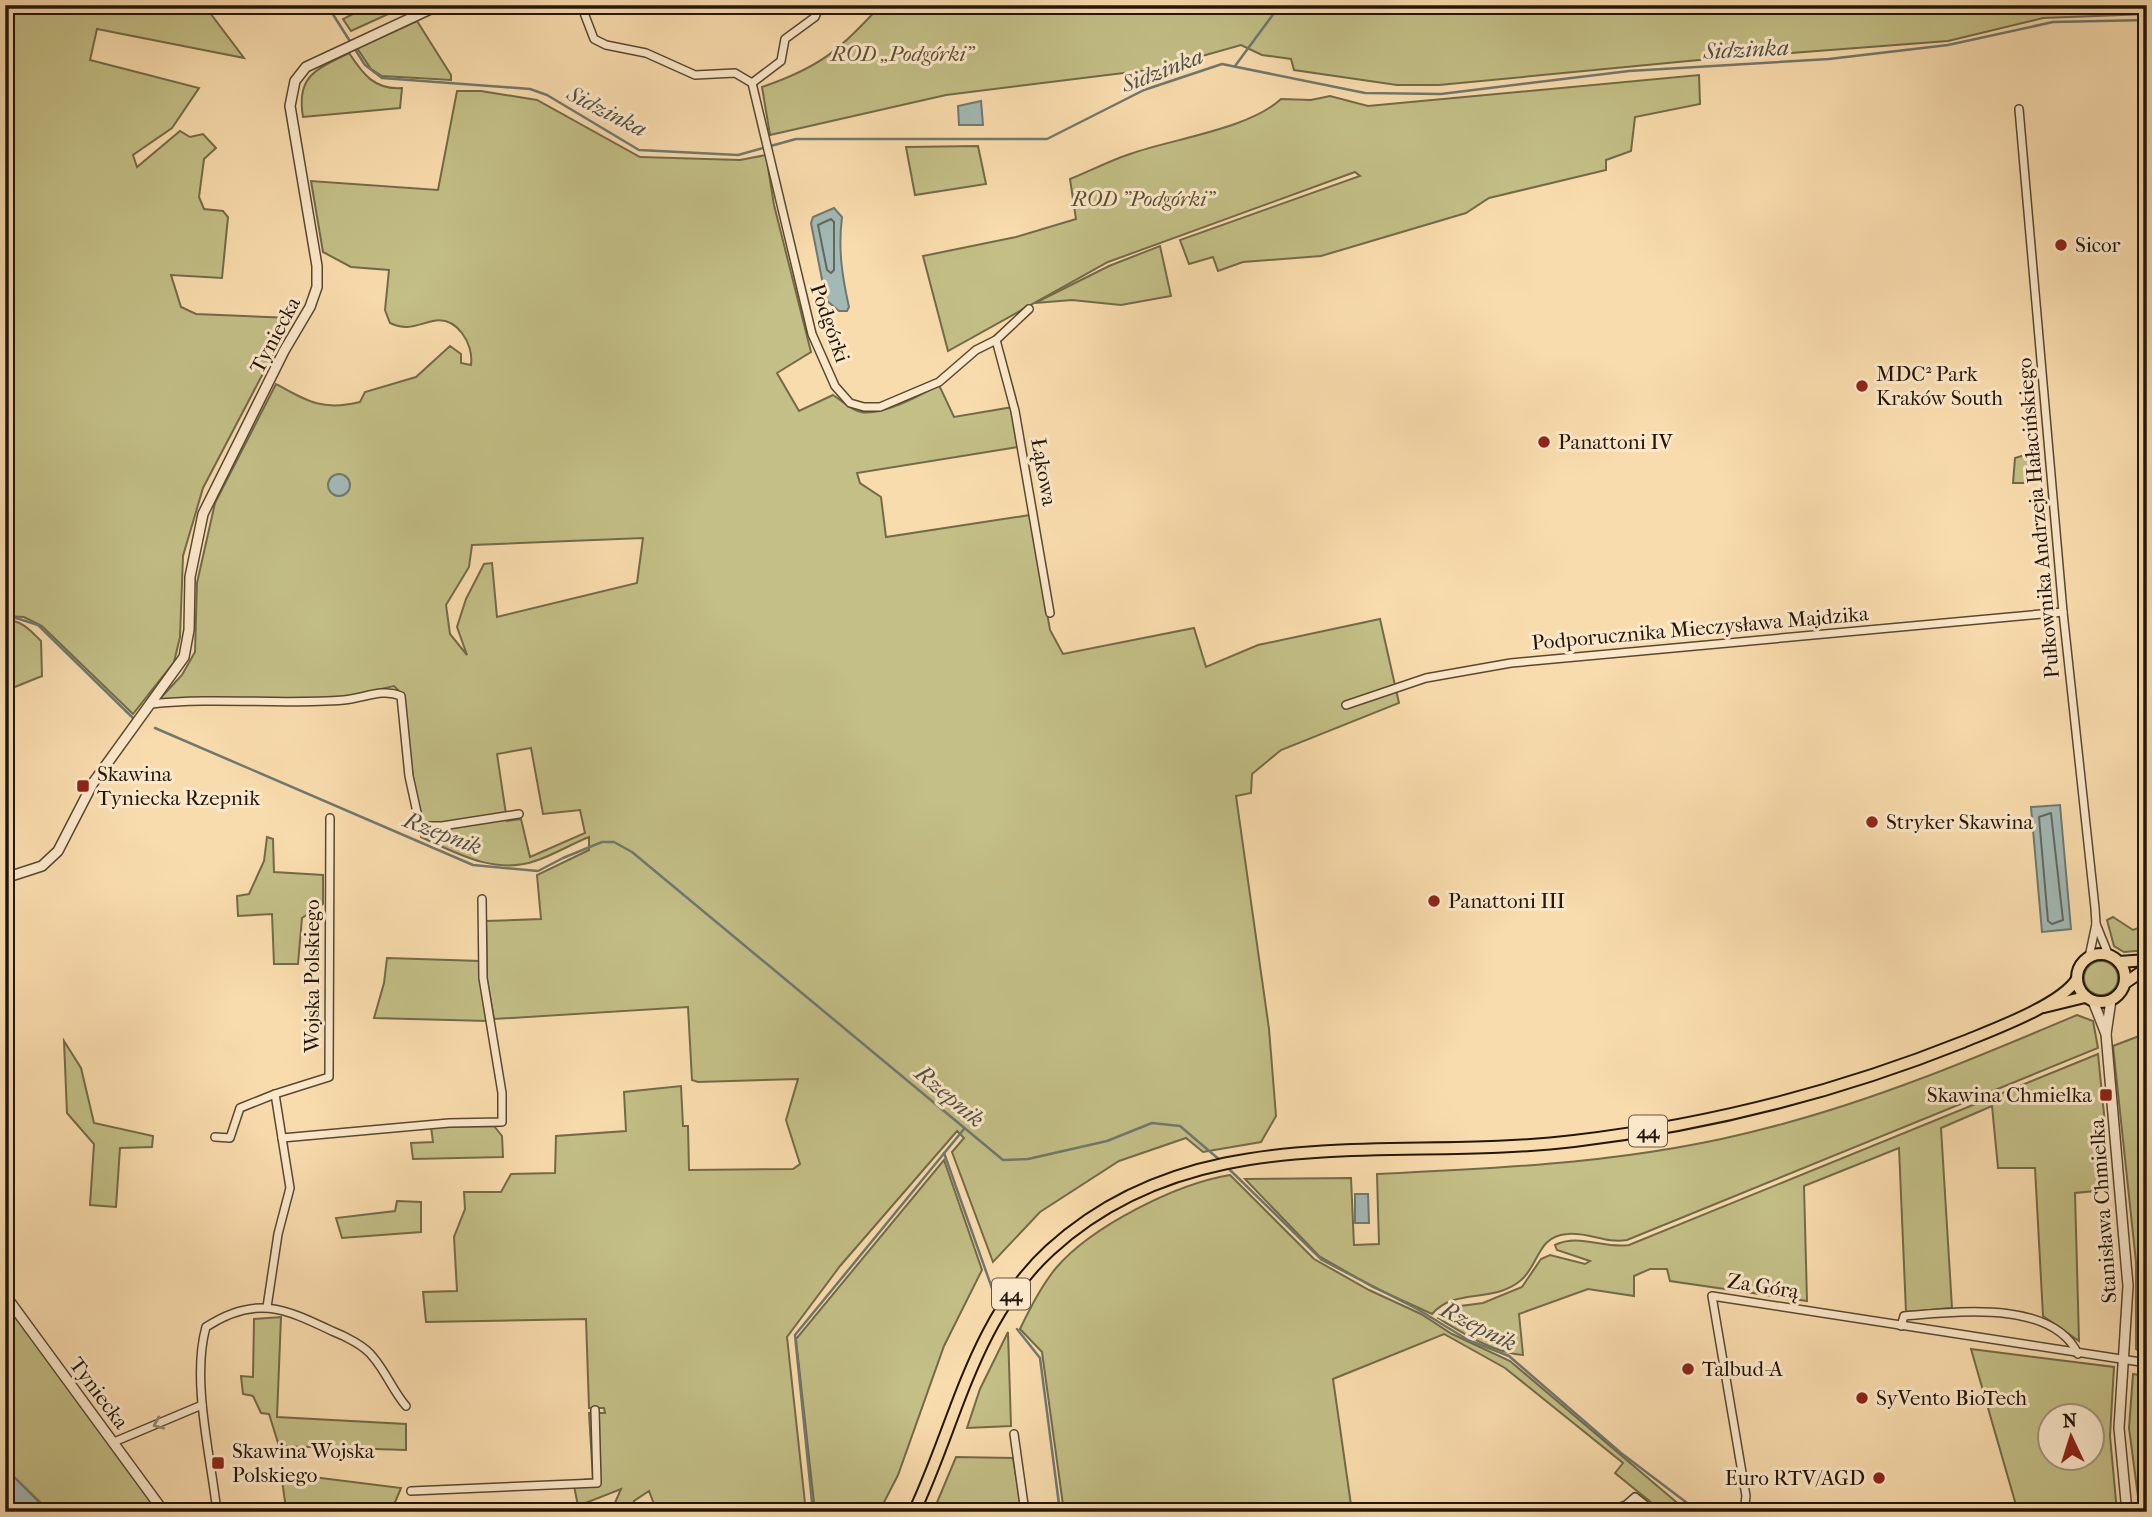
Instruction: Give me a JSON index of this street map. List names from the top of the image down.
{
  "streets": {
    "main road": ["44"],
    "street": [
      "Podgórki",
      "Tyniecka",
      "Łąkowa",
      "Pułkownika Andrzeja Hałacińskiego",
      "Podporucznika Mieczysława Majdzika",
      "Wojska Polskiego",
      "Stanisława Chmielka",
      "Za Górą"
    ]
  },
  "crossings": [
    ["Podgórki", "Łąkowa"],
    ["Pułkownika Andrzeja Hałacińskiego", "Podporucznika Mieczysława Majdzika"],
    ["Pułkownika Andrzeja Hałacińskiego", "44"],
    ["Pułkownika Andrzeja Hałacińskiego", "Stanisława Chmielka"],
    ["44", "Stanisława Chmielka"],
    ["Stanisława Chmielka", "Za Górą"]
  ],
  "water": ["Sidzinka", "Rzepnik"],
  "parks": ["ROD „Podgórki”", "ROD \"Podgórki\""],
  "places": {
    "other": [
      "Sicor",
      "MDC² Park Kraków South",
      "Panattoni IV",
      "Stryker Skawina",
      "Panattoni III",
      "Talbud-A",
      "SyVento BioTech",
      "Euro RTV/AGD"
    ],
    "transit": ["Skawina Tyniecka Rzepnik", "Skawina Chmielka", "Skawina Wojska Polskiego"]
  },
  "north": "top"
}
